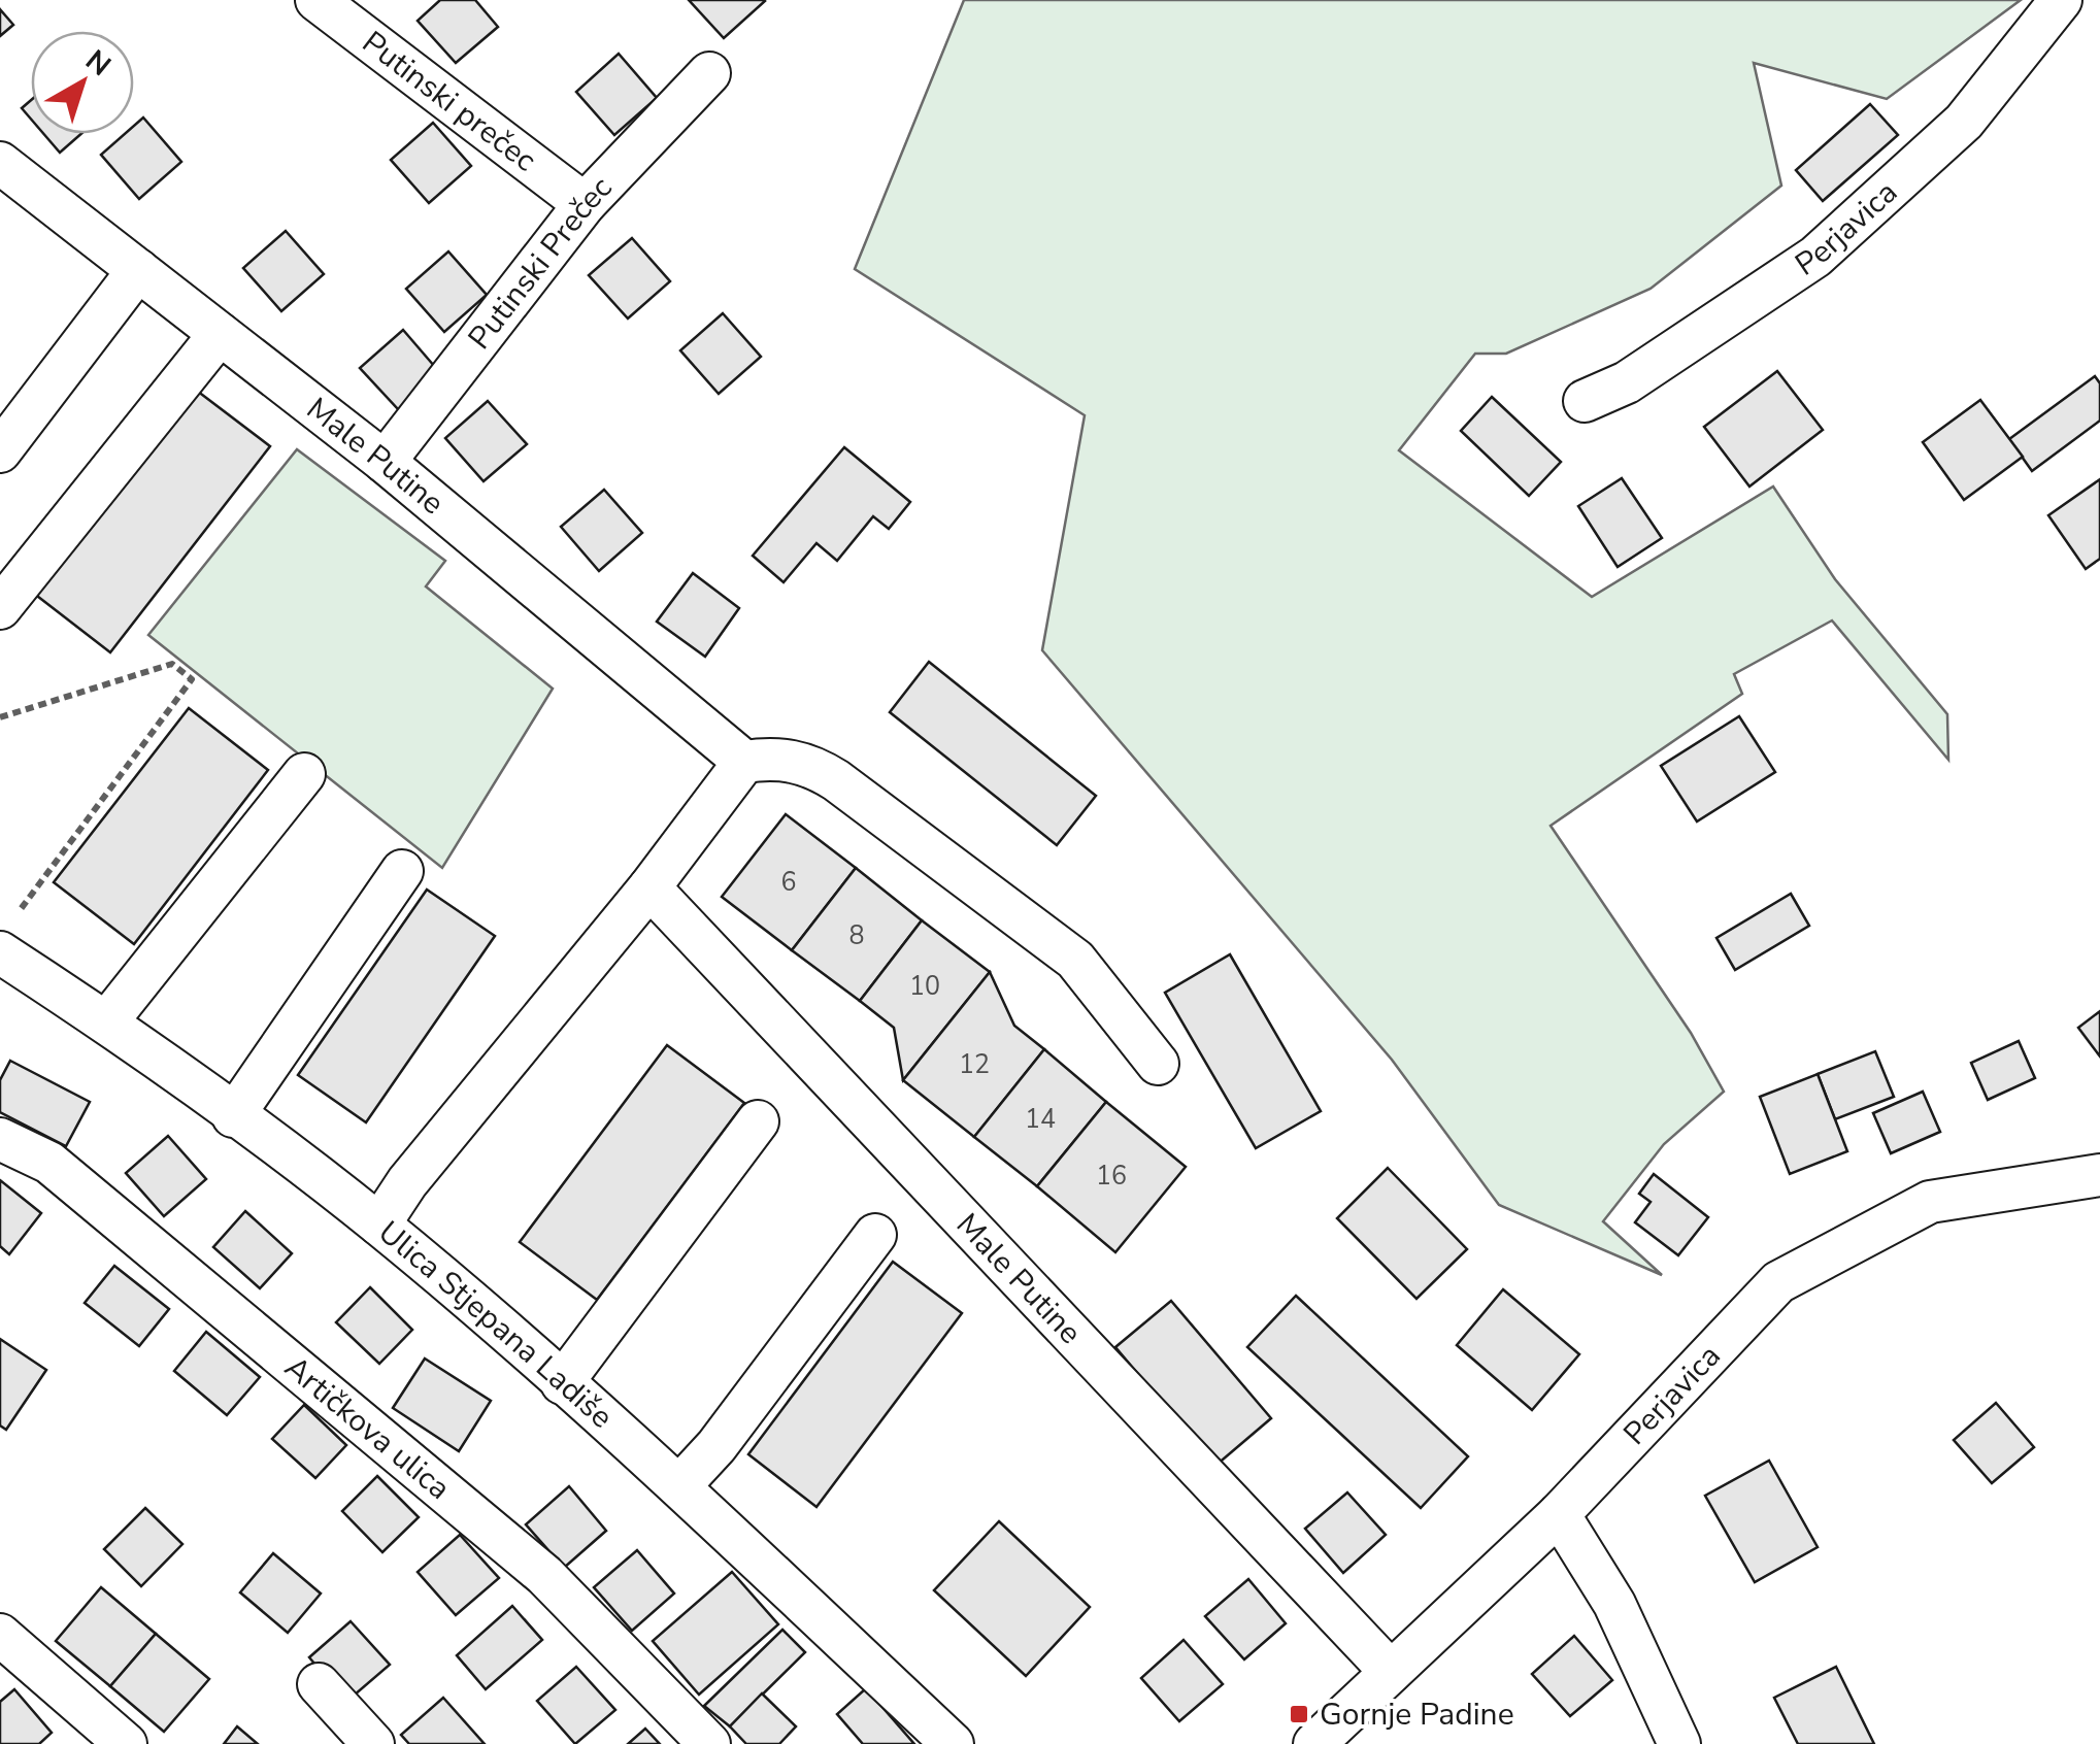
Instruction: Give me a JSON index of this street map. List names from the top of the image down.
{
  "streets": {
    "street": [
      "Putinski prečec",
      "Perjavica",
      "Putinski Prečec",
      "Male Putine",
      "Ulica Stjepana Ladiše",
      "Artičkova ulica"
    ]
  },
  "crossings": [
    ["Putinski prečec", "Putinski Prečec"],
    ["Perjavica", "Male Putine"],
    ["Putinski Prečec", "Male Putine"]
  ],
  "places": {
    "transit": ["Gornje Padine"]
  },
  "house_numbers": [
    "6",
    "8",
    "10",
    "12",
    "14",
    "16"
  ],
  "north": "top right"
}
